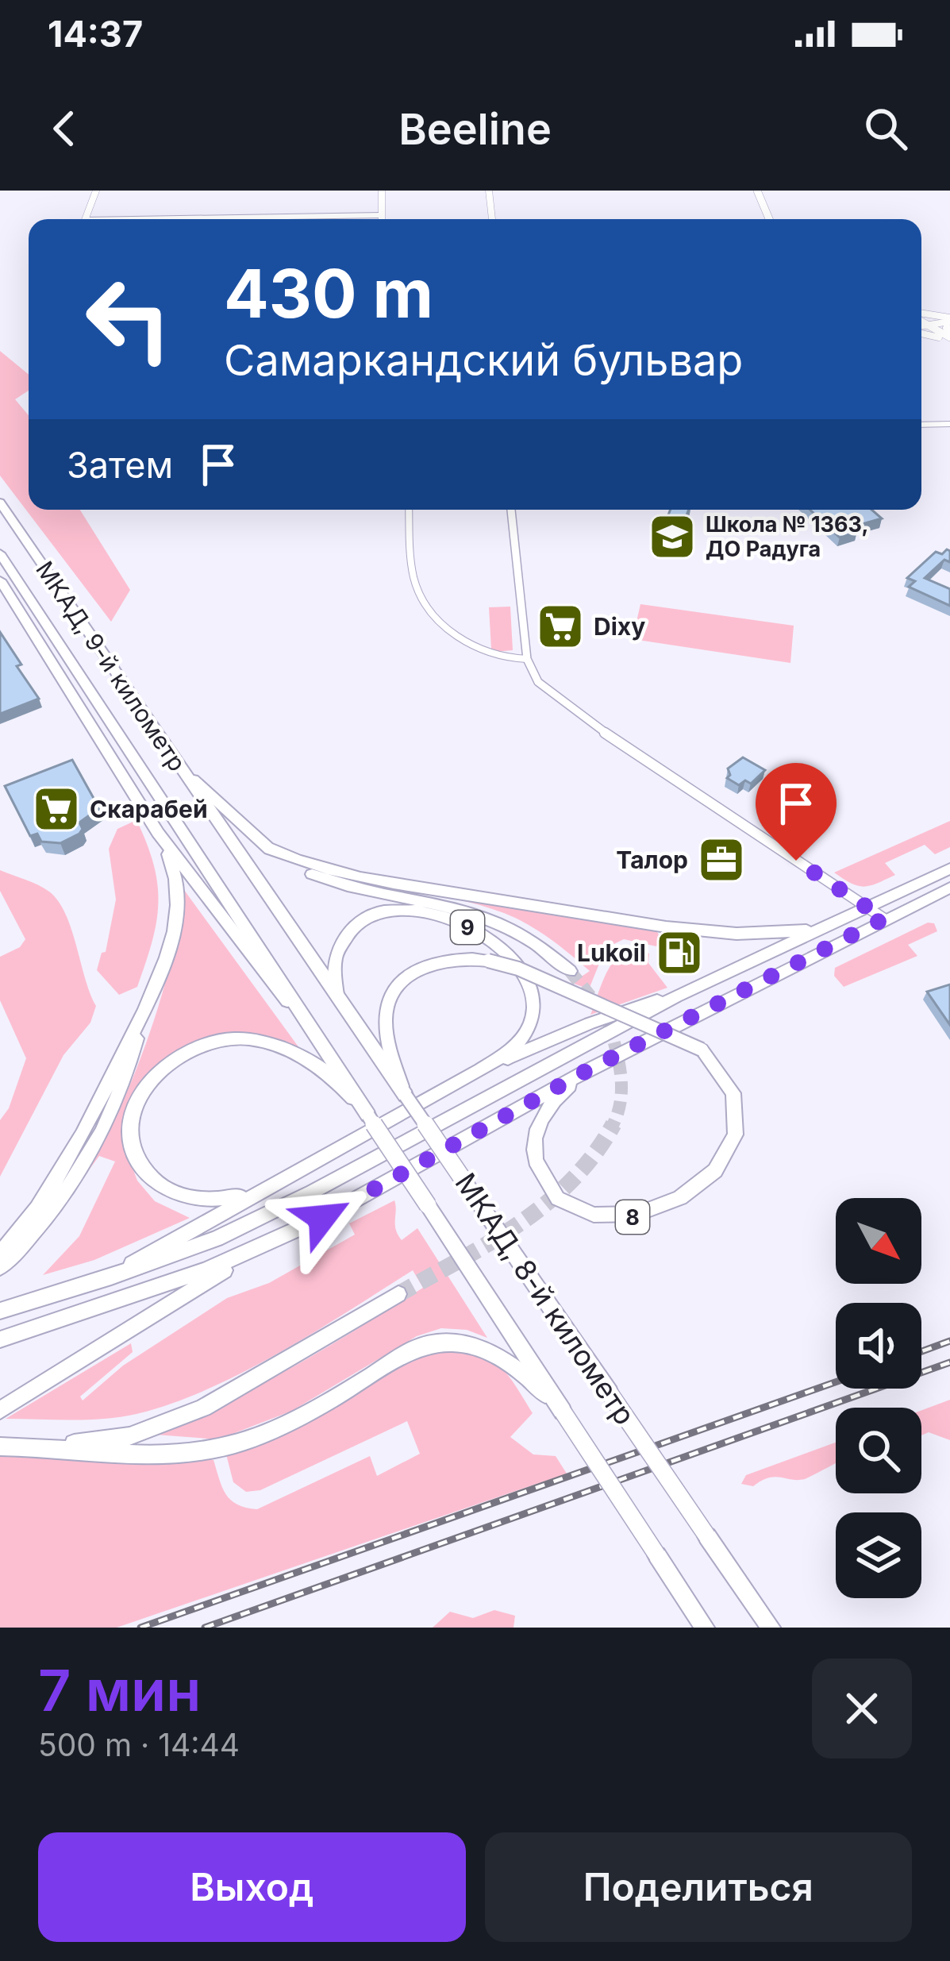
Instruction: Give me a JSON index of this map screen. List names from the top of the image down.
{
  "streets": {
    "main road": [
      "МКАД, 9-й километр",
      "9",
      "8",
      "МКАД, 8-й километр"
    ]
  },
  "crossings": [
    ["МКАД, 9-й километр", "МКАД, 8-й километр"],
    ["9", "МКАД, 8-й километр"],
    ["8", "МКАД, 8-й километр"]
  ],
  "places": {
    "school or university": ["Школа № 1363, ДО Радуга"],
    "supermarket": ["Dixy", "Скарабей"],
    "office": ["Талор"],
    "fuel station": ["Lukoil"]
  },
  "north": "bottom right",
  "page": {
    "status": "14:37",
    "header": "Beeline",
    "turn": ["430 m", "Самаркандский бульвар"],
    "then": "Затем",
    "heading": ["7 мин", "500 m · 14:44"],
    "buttons": ["Выход", "Поделиться"]
  }
}
